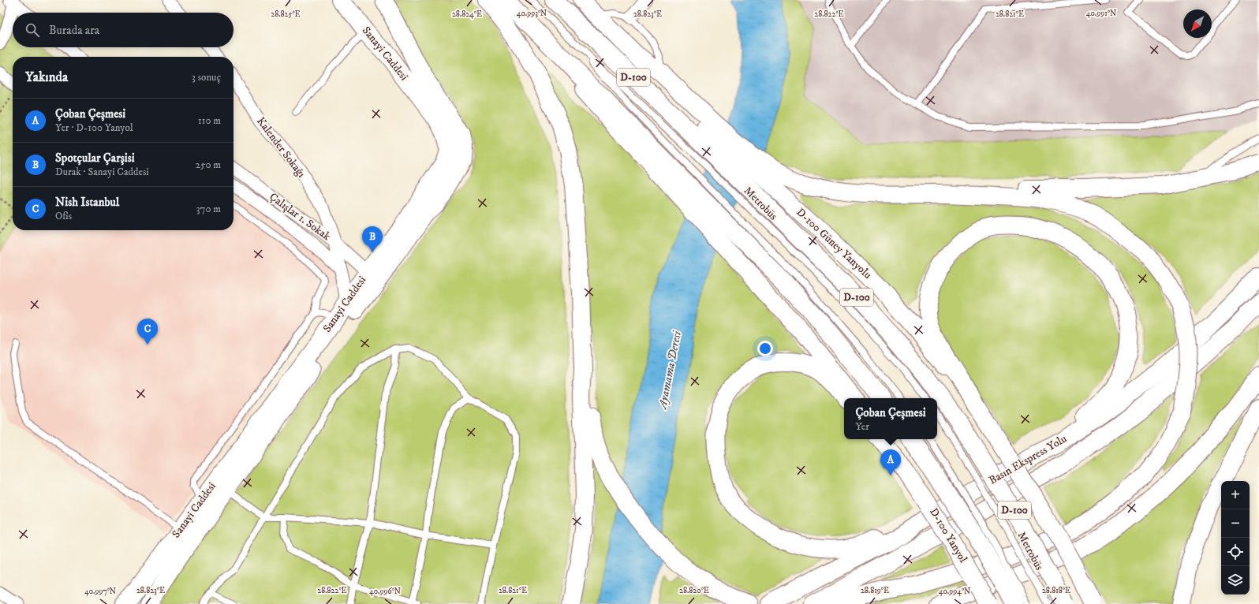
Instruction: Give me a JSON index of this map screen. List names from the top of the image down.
{
  "streets": {
    "main road": [
      "Sanayi Caddesi",
      "D-100",
      "D-100 Güney Yanyolu",
      "Basın Ekspress Yolu",
      "D-100 Yanyol"
    ],
    "street": ["Kalender Sokağı", "Çalışlar 1. Sokak"],
    "lane": ["Metrobüs"]
  },
  "crossings": [
    ["Sanayi Caddesi", "Kalender Sokağı"],
    ["Sanayi Caddesi", "Çalışlar 1. Sokak"],
    ["D-100", "Metrobüs"],
    ["Kalender Sokağı", "Çalışlar 1. Sokak"]
  ],
  "water": ["Ayamama Deresi"],
  "north": "bottom left",
  "page": {
    "search": "Burada ara",
    "heading": ["Yakında", "3 sonuç"],
    "list": [
      {
        "mark": "A",
        "name": "Çoban Çeşmesi",
        "note": "Yer · D-100 Yanyol",
        "value": "110 m"
      },
      {
        "mark": "B",
        "name": "Spotçular Çarşisi",
        "note": "Durak · Sanayi Caddesi",
        "value": "250 m"
      },
      {
        "mark": "C",
        "name": "Nish Istanbul",
        "note": "Ofis",
        "value": "370 m"
      }
    ],
    "pins": ["B", "C", "A"],
    "popup": ["Çoban Çeşmesi", "Yer"],
    "map_buttons": ["+", "−"]
  },
  "coordinates": [
    "40.993°N",
    "40.991°N",
    "28.825°E",
    "28.824°E",
    "28.823°E",
    "28.822°E",
    "28.821°E",
    "28.820°E",
    "28.819°E",
    "28.818°E",
    "40.997°N",
    "40.996°N",
    "40.994°N"
  ]
}
